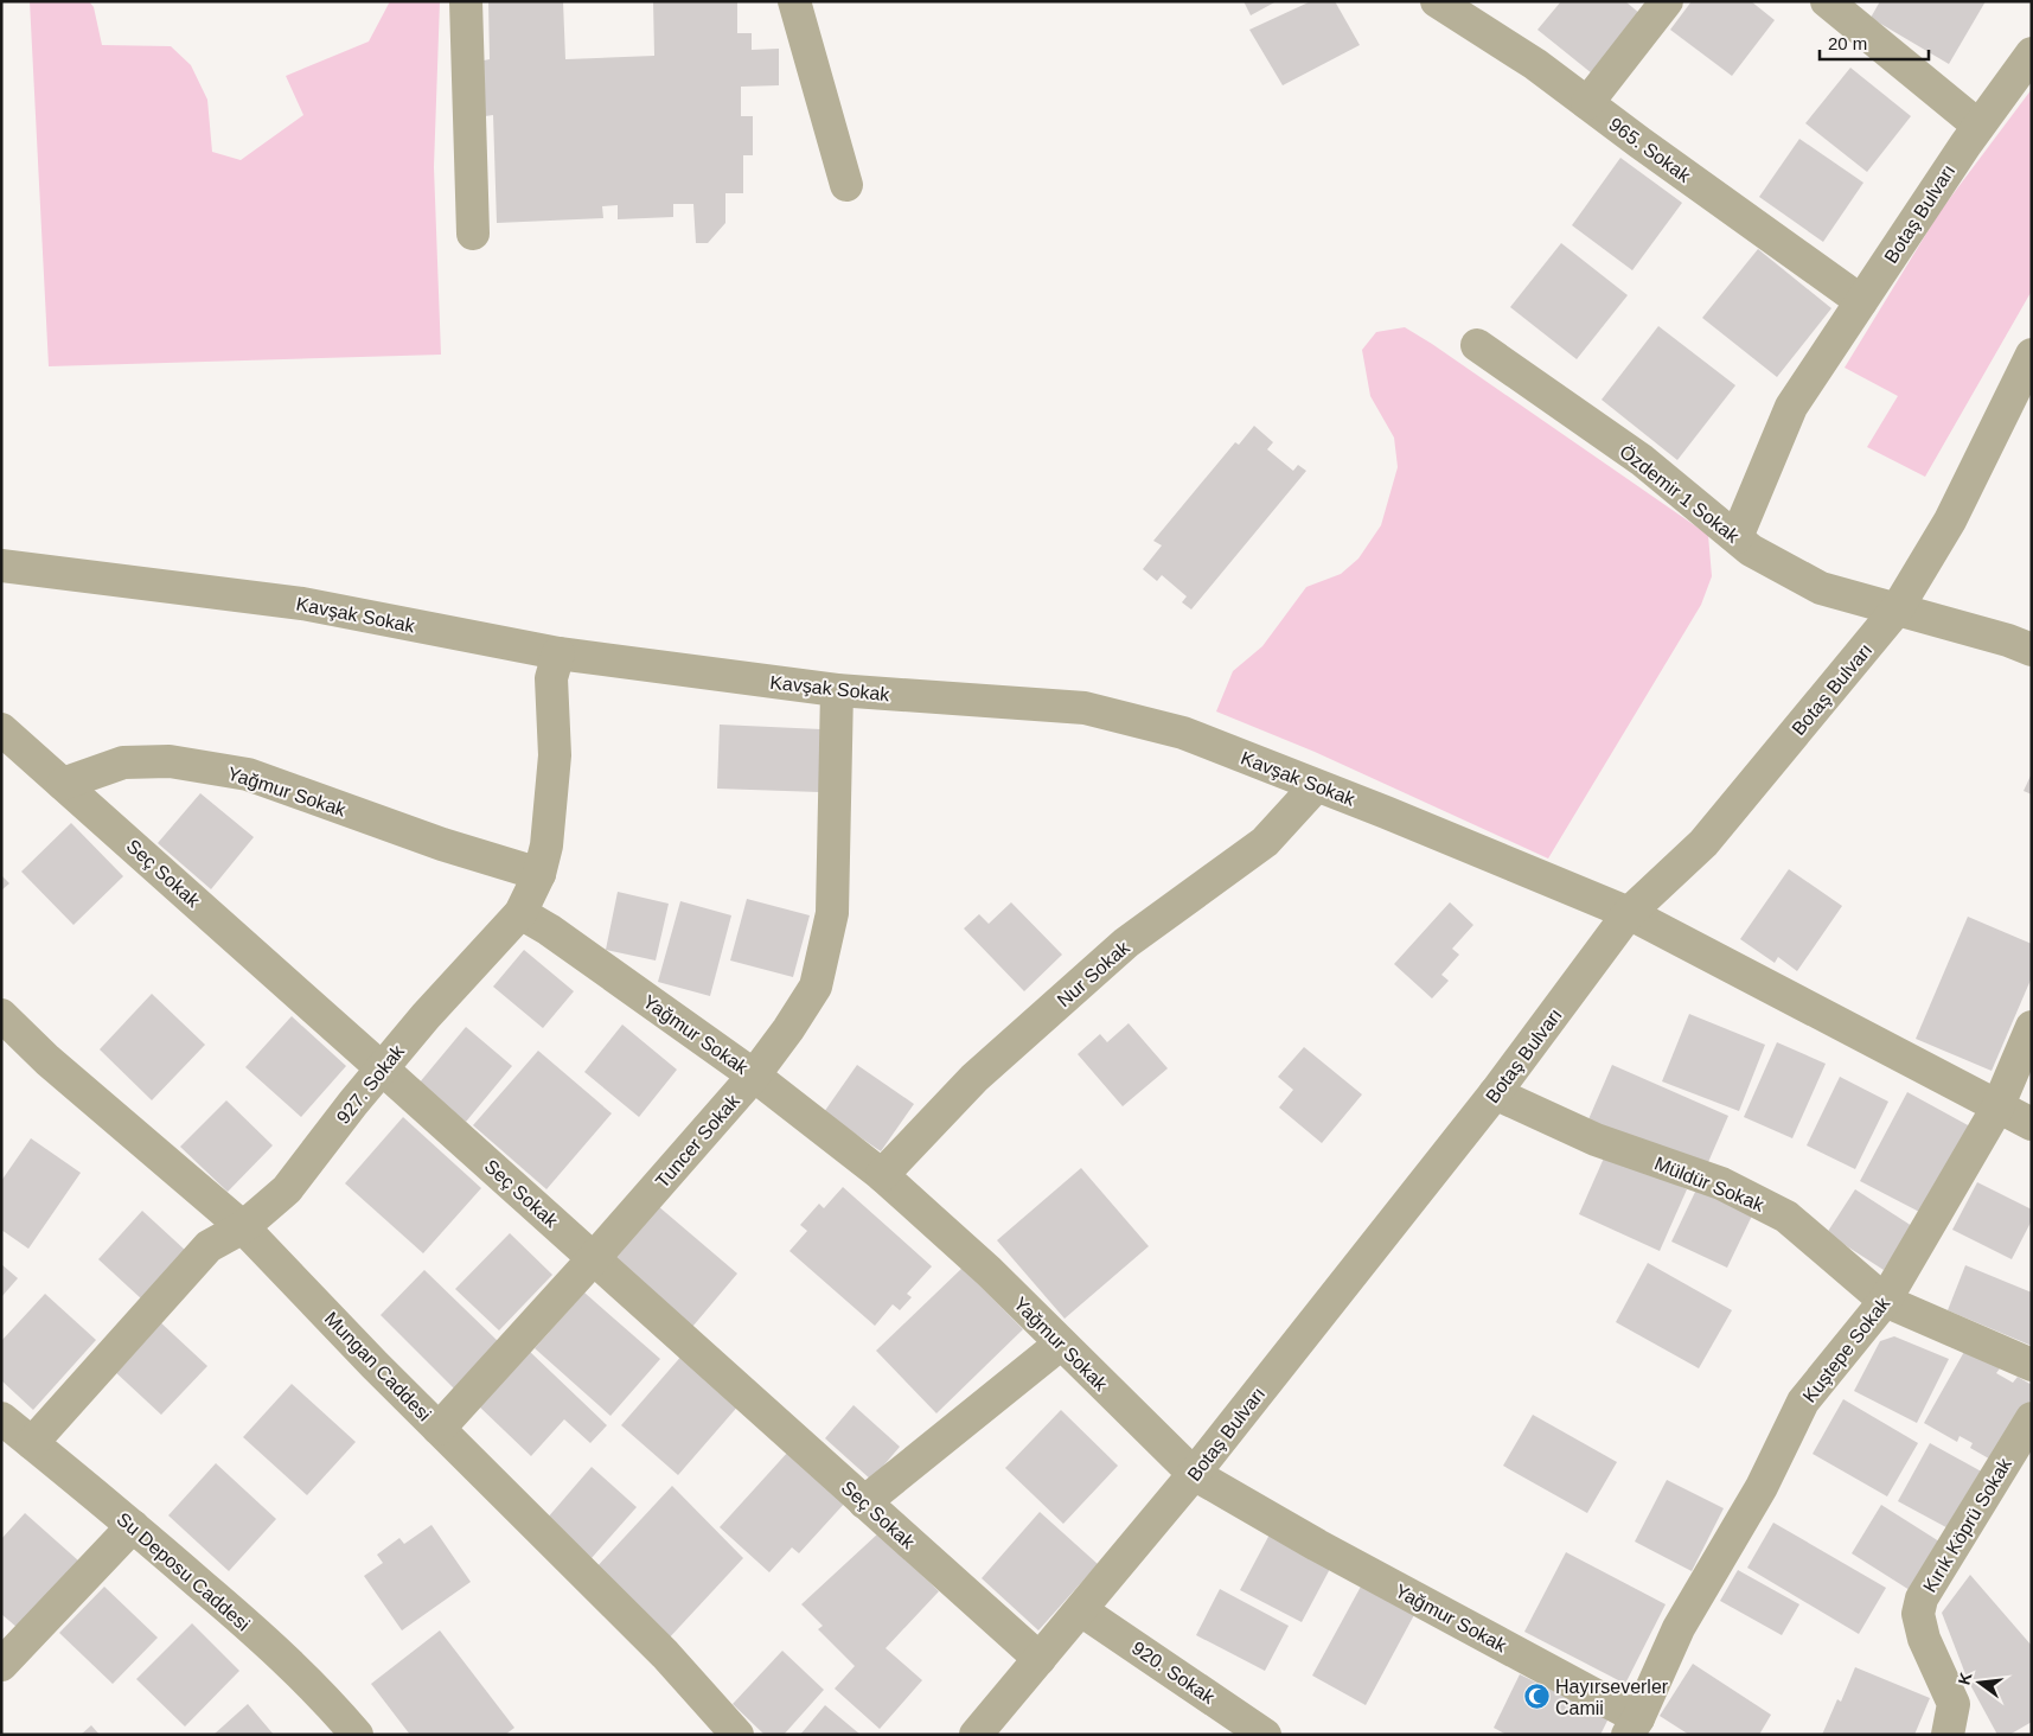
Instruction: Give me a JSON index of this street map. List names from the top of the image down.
{
  "streets": {
    "street": [
      "965. Sokak",
      "Botaş Bulvarı",
      "Özdemir 1 Sokak",
      "Kavşak Sokak",
      "Yağmur Sokak",
      "Seç Sokak",
      "Nur Sokak",
      "927. Sokak",
      "Tuncer Sokak",
      "Müldür Sokak",
      "Kuştepe Sokak",
      "Mungan Caddesi",
      "Kırık Köprü Sokak",
      "Su Deposu Caddesi",
      "920. Sokak"
    ]
  },
  "crossings": [
    ["965. Sokak", "Botaş Bulvarı"],
    ["Botaş Bulvarı", "Özdemir 1 Sokak"],
    ["Botaş Bulvarı", "Kavşak Sokak"],
    ["Botaş Bulvarı", "Yağmur Sokak"],
    ["Botaş Bulvarı", "Seç Sokak"],
    ["Botaş Bulvarı", "Müldür Sokak"],
    ["Botaş Bulvarı", "920. Sokak"],
    ["Kavşak Sokak", "Nur Sokak"],
    ["Kavşak Sokak", "927. Sokak"],
    ["Kavşak Sokak", "Tuncer Sokak"],
    ["Kavşak Sokak", "Kuştepe Sokak"],
    ["Yağmur Sokak", "Seç Sokak"],
    ["Yağmur Sokak", "Nur Sokak"],
    ["Yağmur Sokak", "927. Sokak"],
    ["Yağmur Sokak", "Tuncer Sokak"],
    ["Yağmur Sokak", "Kuştepe Sokak"],
    ["Seç Sokak", "927. Sokak"],
    ["Seç Sokak", "Tuncer Sokak"],
    ["927. Sokak", "Mungan Caddesi"],
    ["927. Sokak", "Su Deposu Caddesi"],
    ["Tuncer Sokak", "Mungan Caddesi"],
    ["Müldür Sokak", "Kuştepe Sokak"]
  ],
  "places": {
    "mosque": ["Hayırseverler Camii"]
  },
  "scale_bar": "20 m",
  "north": "left"
}
